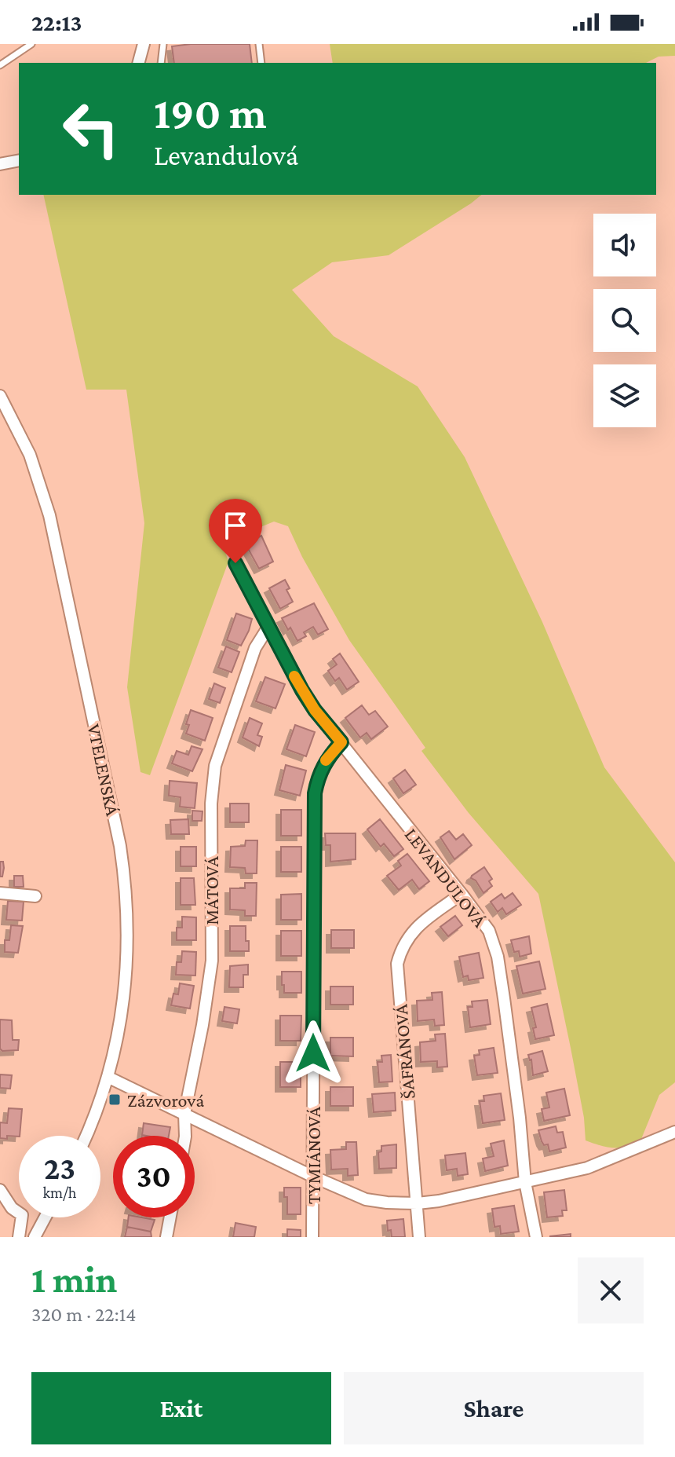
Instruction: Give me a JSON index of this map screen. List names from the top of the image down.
{
  "streets": {
    "street": [
      "VTELENSKÁ",
      "LEVANDULOVÁ",
      "MÁTOVÁ",
      "ŠAFRÁNOVÁ",
      "TYMIÁNOVÁ"
    ]
  },
  "crossings": [
    ["LEVANDULOVÁ", "MÁTOVÁ"],
    ["LEVANDULOVÁ", "ŠAFRÁNOVÁ"],
    ["LEVANDULOVÁ", "TYMIÁNOVÁ"]
  ],
  "places": {
    "transit": ["Zázvorová"]
  },
  "page": {
    "status": "22:13",
    "turn": ["190 m", "Levandulová"],
    "speed": "23 km/h",
    "limit": "30",
    "heading": ["1 min", "320 m · 22:14"],
    "buttons": ["Exit", "Share"]
  }
}
